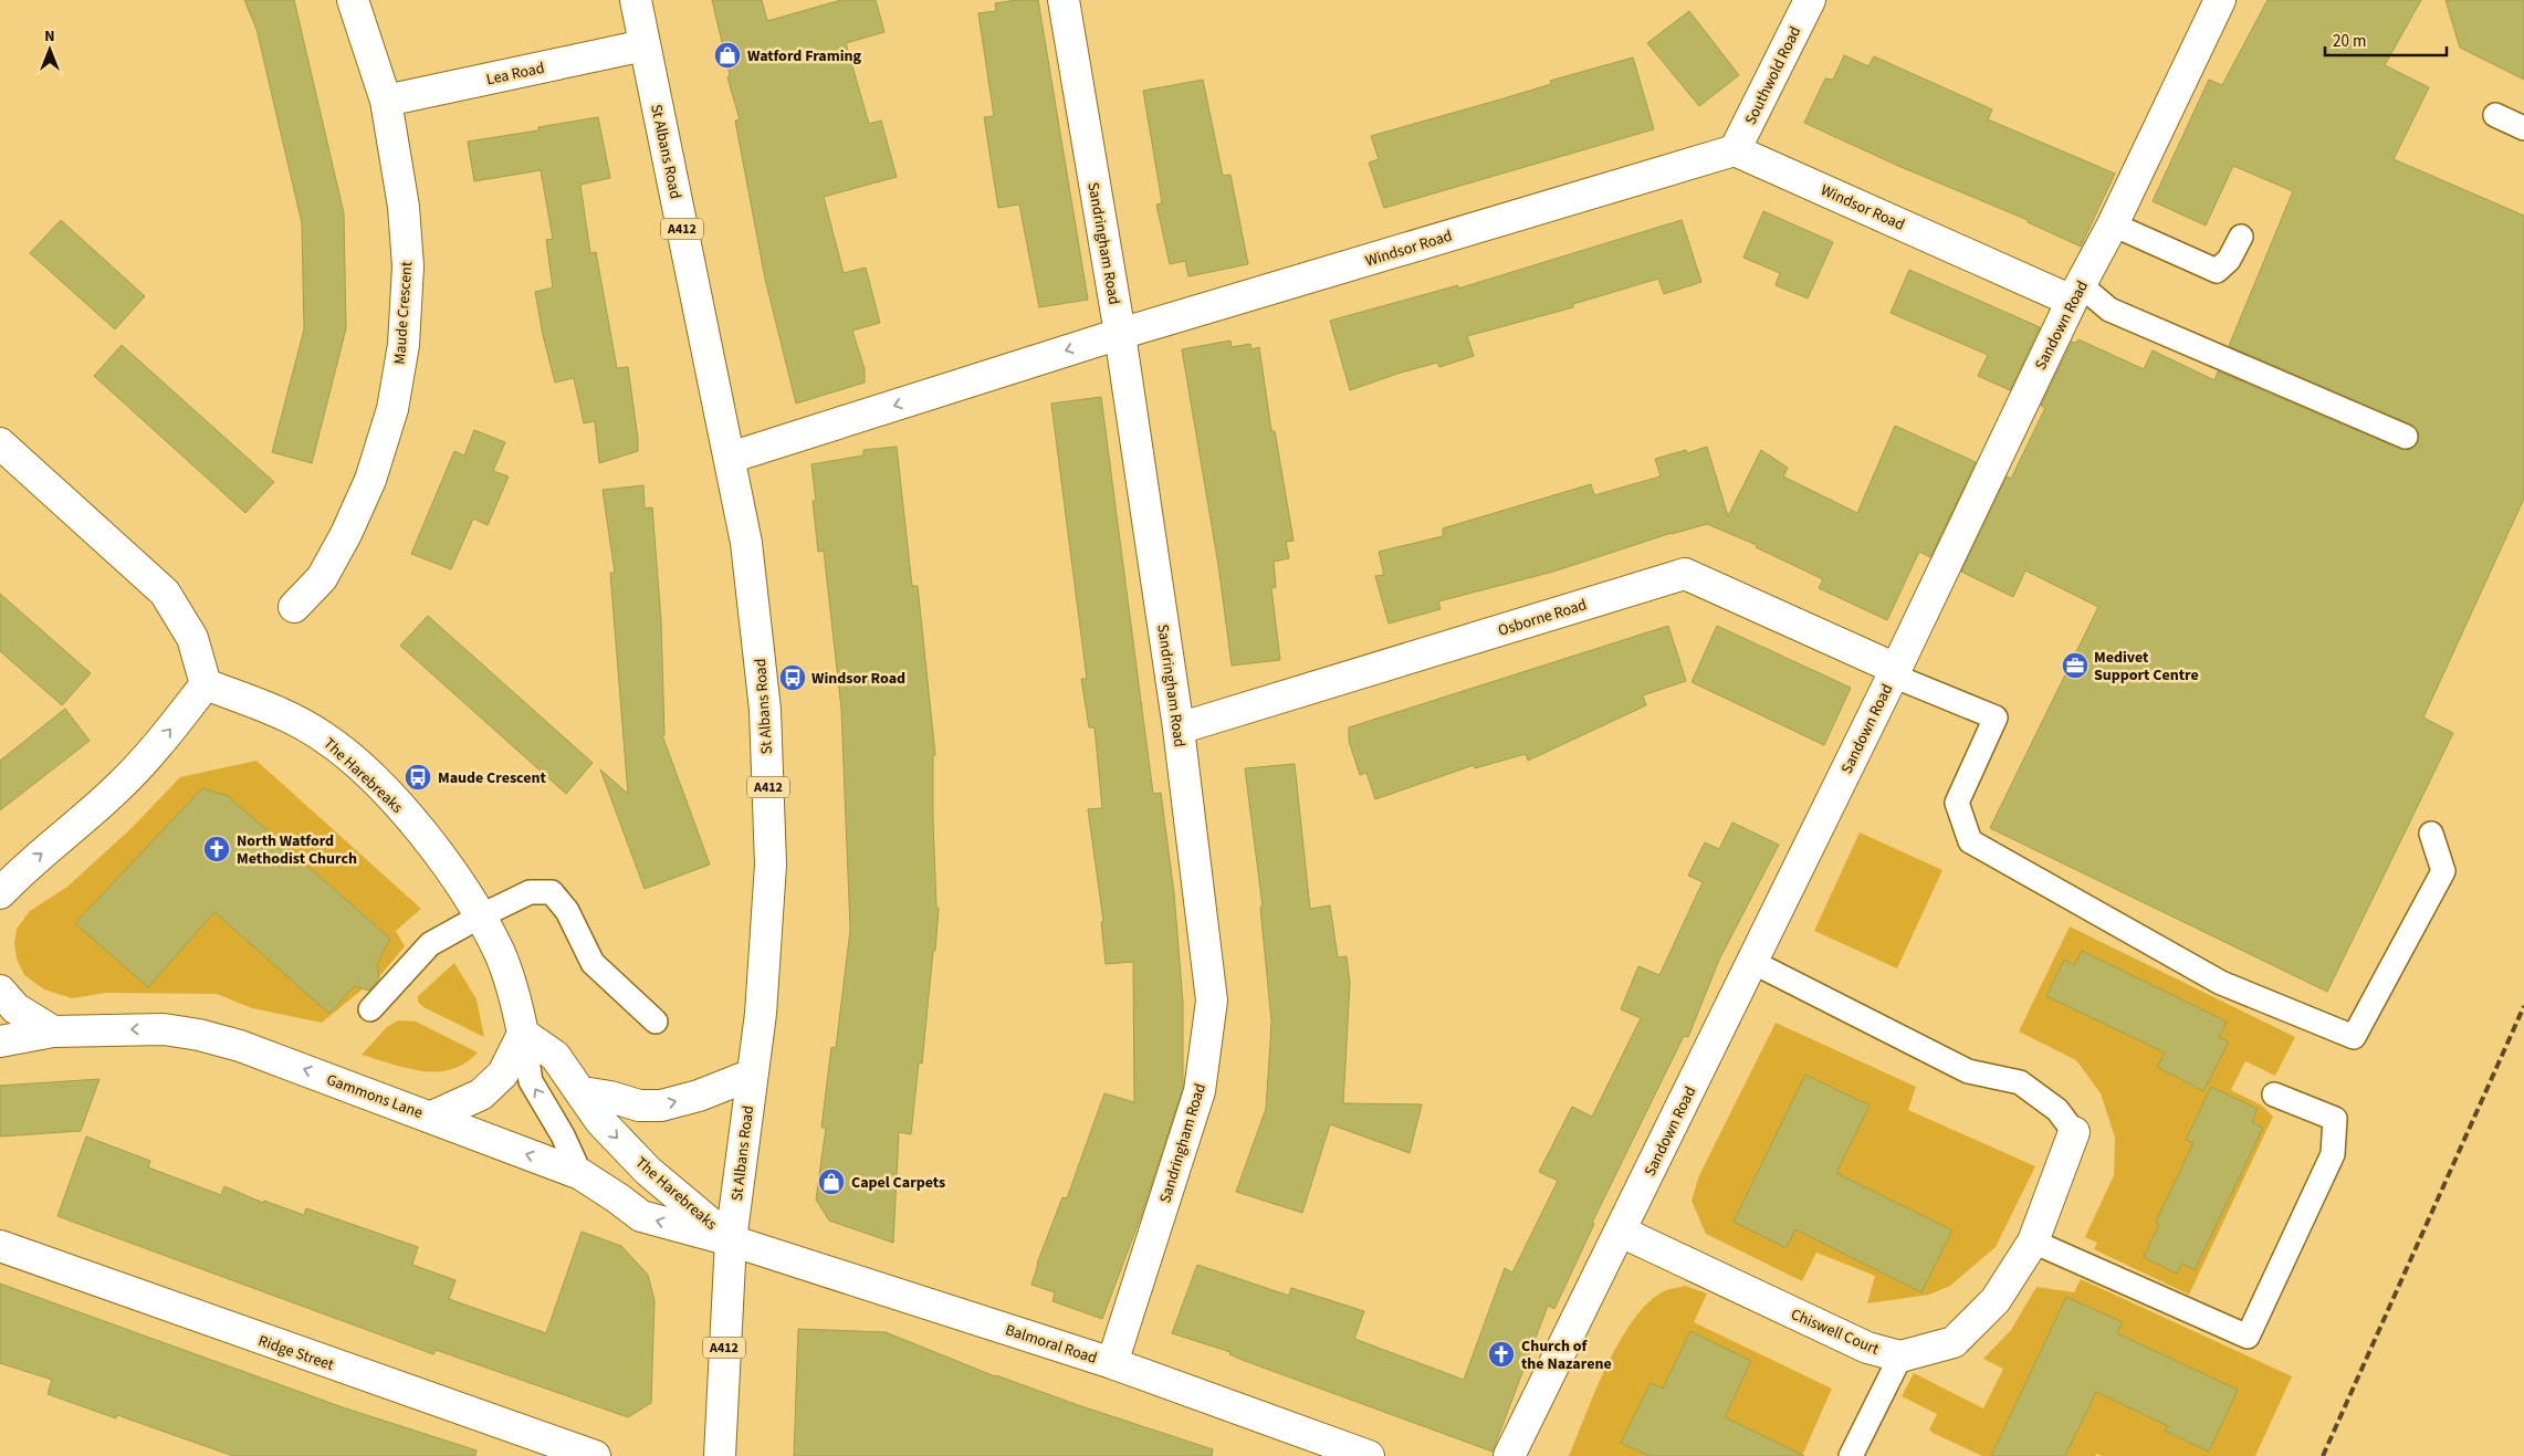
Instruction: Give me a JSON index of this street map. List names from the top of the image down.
{
  "streets": {
    "street": [
      "Lea Road",
      "Southwold Road",
      "St Albans Road",
      "Windsor Road",
      "A412",
      "Sandringham Road",
      "Maude Crescent",
      "Sandown Road",
      "Osborne Road",
      "The Harebreaks",
      "Gammons Lane",
      "Chiswell Court",
      "Balmoral Road",
      "Ridge Street"
    ]
  },
  "crossings": [
    ["Lea Road", "St Albans Road"],
    ["Lea Road", "Maude Crescent"],
    ["Southwold Road", "Windsor Road"],
    ["St Albans Road", "Windsor Road"],
    ["St Albans Road", "The Harebreaks"],
    ["St Albans Road", "Gammons Lane"],
    ["St Albans Road", "Balmoral Road"],
    ["Windsor Road", "Sandringham Road"],
    ["Windsor Road", "Sandown Road"],
    ["Sandringham Road", "Osborne Road"],
    ["Sandringham Road", "Balmoral Road"],
    ["Sandown Road", "Osborne Road"],
    ["Sandown Road", "Chiswell Court"],
    ["The Harebreaks", "Gammons Lane"],
    ["The Harebreaks", "Balmoral Road"],
    ["Gammons Lane", "Balmoral Road"]
  ],
  "one_way": ["Gammons Lane"],
  "places": {
    "shop": ["Watford Framing", "Capel Carpets"],
    "office": ["Medivet Support Centre"],
    "bus stop": ["Windsor Road", "Maude Crescent"],
    "church": ["North Watford Methodist Church", "Church of the Nazarene"]
  },
  "scale_bar": "20 m",
  "north": "top"
}
